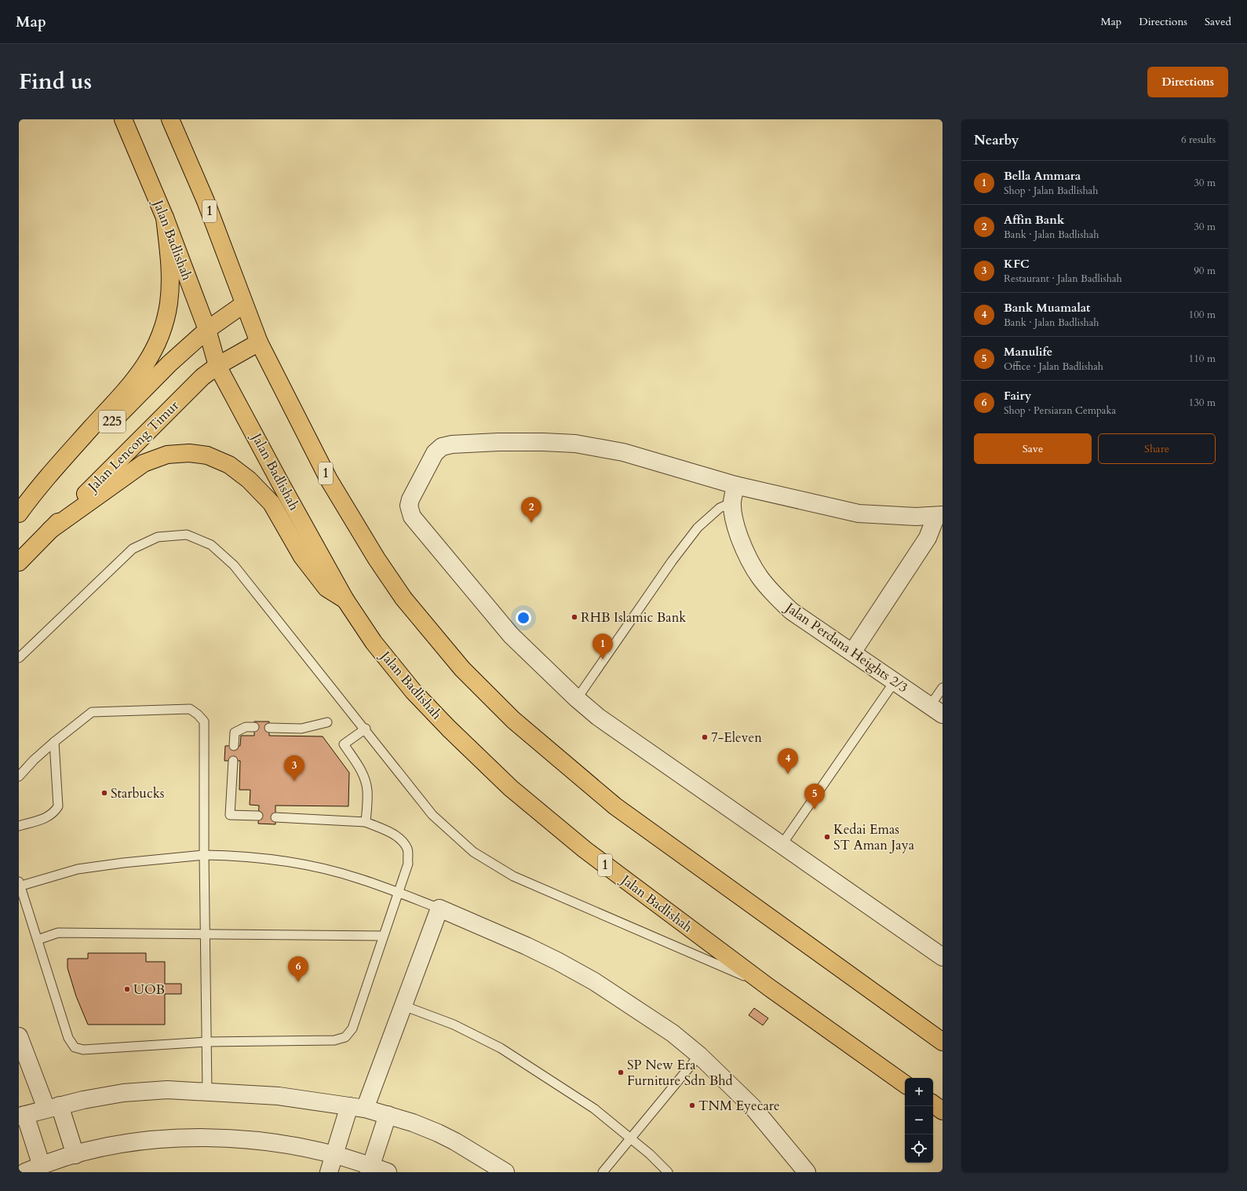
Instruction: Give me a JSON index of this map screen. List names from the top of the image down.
{
  "streets": {
    "main road": [
      "1",
      "Jalan Badlishah",
      "225",
      "Jalan Lencong Timur"
    ],
    "street": ["Jalan Perdana Heights 2/3"]
  },
  "crossings": [
    ["1", "225"],
    ["1", "Jalan Lencong Timur"],
    ["Jalan Badlishah", "225"],
    ["Jalan Badlishah", "Jalan Lencong Timur"]
  ],
  "places": [
    "RHB Islamic Bank",
    "7-Eleven",
    "Starbucks",
    "Kedai Emas ST Aman Jaya",
    "UOB",
    "SP New Era Furniture Sdn Bhd",
    "TNM Eyecare"
  ],
  "page": {
    "header": "Map",
    "nav": ["Map", "Directions", "Saved"],
    "title": "Find us",
    "buttons": [
      "Directions",
      ["Save", "Share"]
    ],
    "heading": ["Nearby", "6 results"],
    "list": [
      {
        "mark": "1",
        "name": "Bella Ammara",
        "note": "Shop · Jalan Badlishah",
        "value": "30 m"
      },
      {
        "mark": "2",
        "name": "Affin Bank",
        "note": "Bank · Jalan Badlishah",
        "value": "30 m"
      },
      {
        "mark": "3",
        "name": "KFC",
        "note": "Restaurant · Jalan Badlishah",
        "value": "90 m"
      },
      {
        "mark": "4",
        "name": "Bank Muamalat",
        "note": "Bank · Jalan Badlishah",
        "value": "100 m"
      },
      {
        "mark": "5",
        "name": "Manulife",
        "note": "Office · Jalan Badlishah",
        "value": "110 m"
      },
      {
        "mark": "6",
        "name": "Fairy",
        "note": "Shop · Persiaran Cempaka",
        "value": "130 m"
      }
    ],
    "pins": [
      "2",
      "1",
      "4",
      "3",
      "5",
      "6"
    ],
    "map_buttons": ["+", "−"]
  }
}
